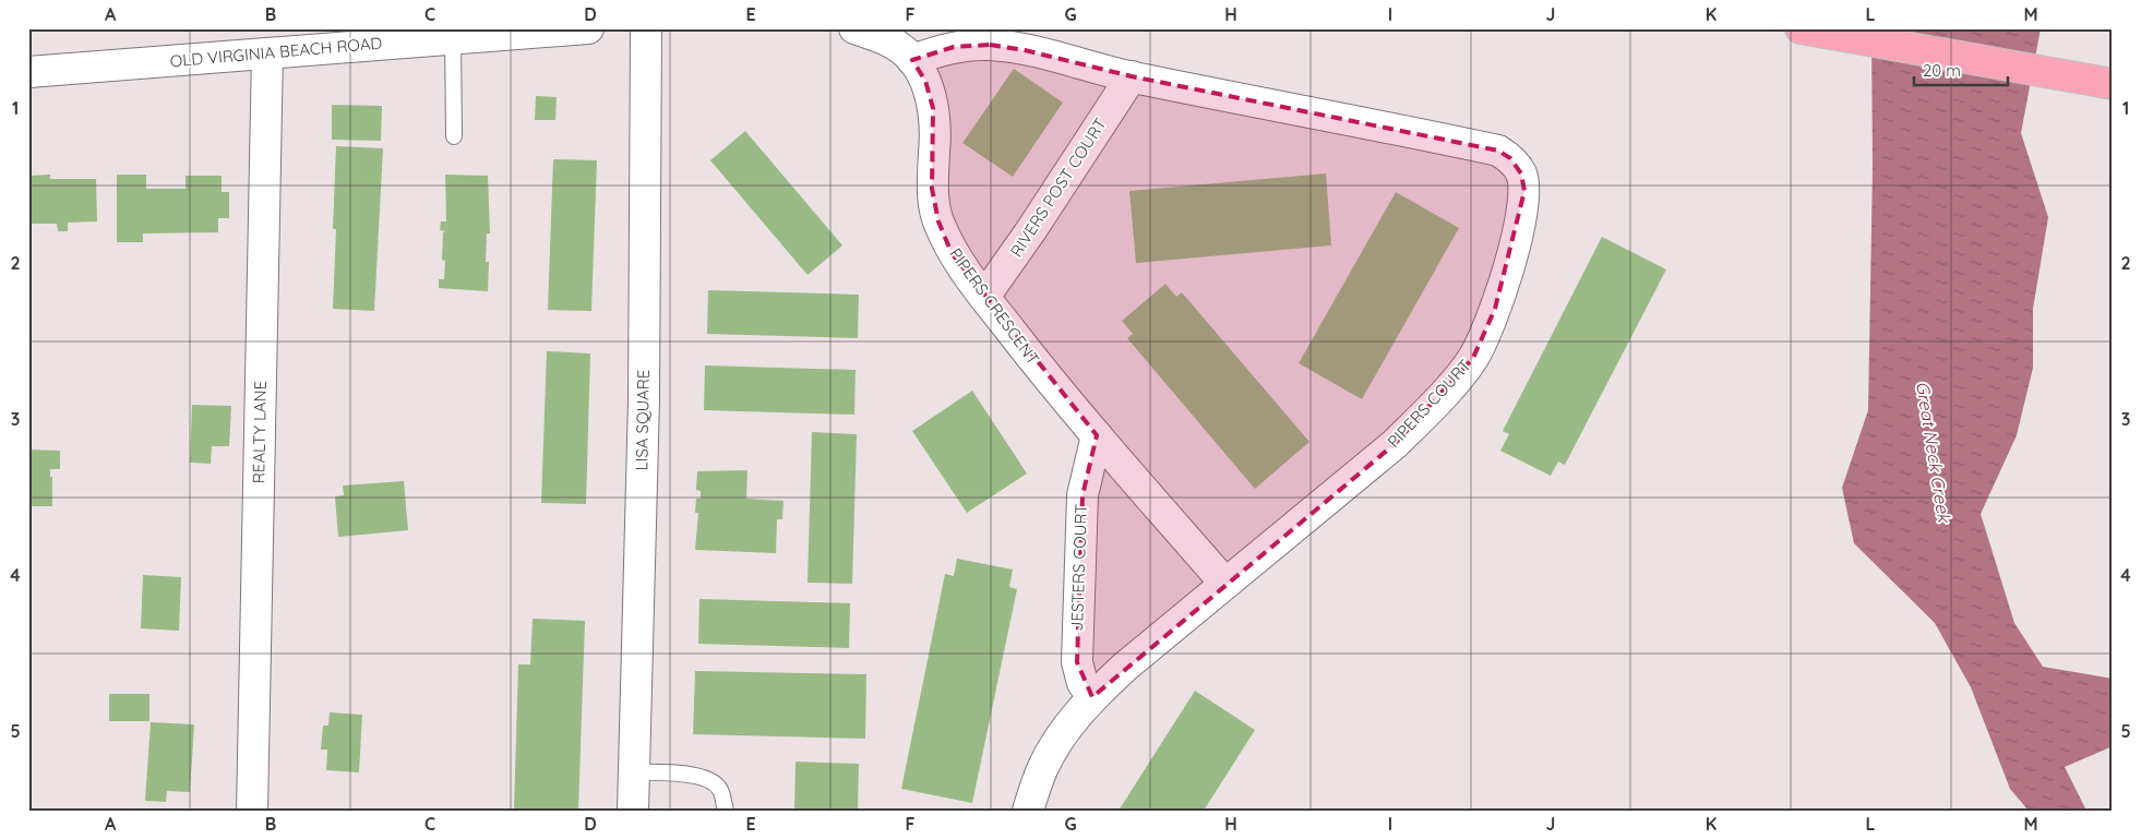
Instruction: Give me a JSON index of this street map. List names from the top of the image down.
{
  "streets": {
    "street": [
      "OLD VIRGINIA BEACH ROAD",
      "RIVERS POST COURT",
      "PIPERS CRESCENT",
      "PIPERS COURT",
      "LISA SQUARE",
      "REALTY LANE",
      "JESTERS COURT"
    ]
  },
  "crossings": [
    ["OLD VIRGINIA BEACH ROAD", "REALTY LANE"],
    ["RIVERS POST COURT", "PIPERS CRESCENT"],
    ["RIVERS POST COURT", "PIPERS COURT"],
    ["PIPERS CRESCENT", "PIPERS COURT"],
    ["PIPERS CRESCENT", "JESTERS COURT"]
  ],
  "water": ["Great Neck Creek"],
  "scale_bar": "20 m",
  "grid": {
    "columns": [
      "A",
      "B",
      "C",
      "D",
      "E",
      "F",
      "G",
      "H",
      "I",
      "J",
      "K",
      "L",
      "M"
    ],
    "rows": [
      "1",
      "2",
      "3",
      "4",
      "5"
    ]
  }
}
